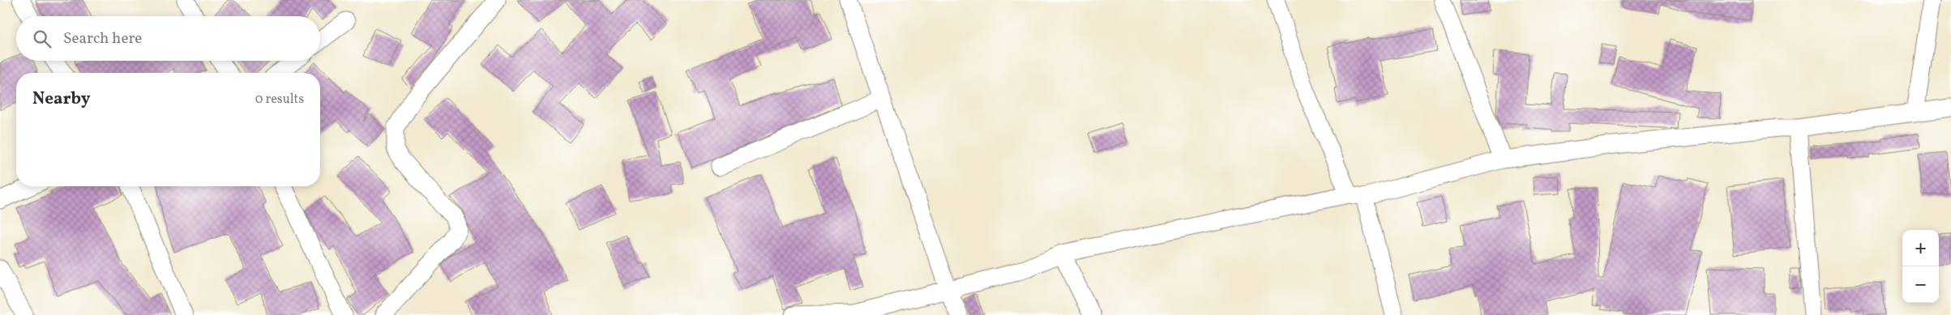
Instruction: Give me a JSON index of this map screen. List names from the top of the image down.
{
  "page": {
    "search": "Search here",
    "heading": ["Nearby", "0 results"],
    "map_buttons": ["+", "−"]
  }
}
